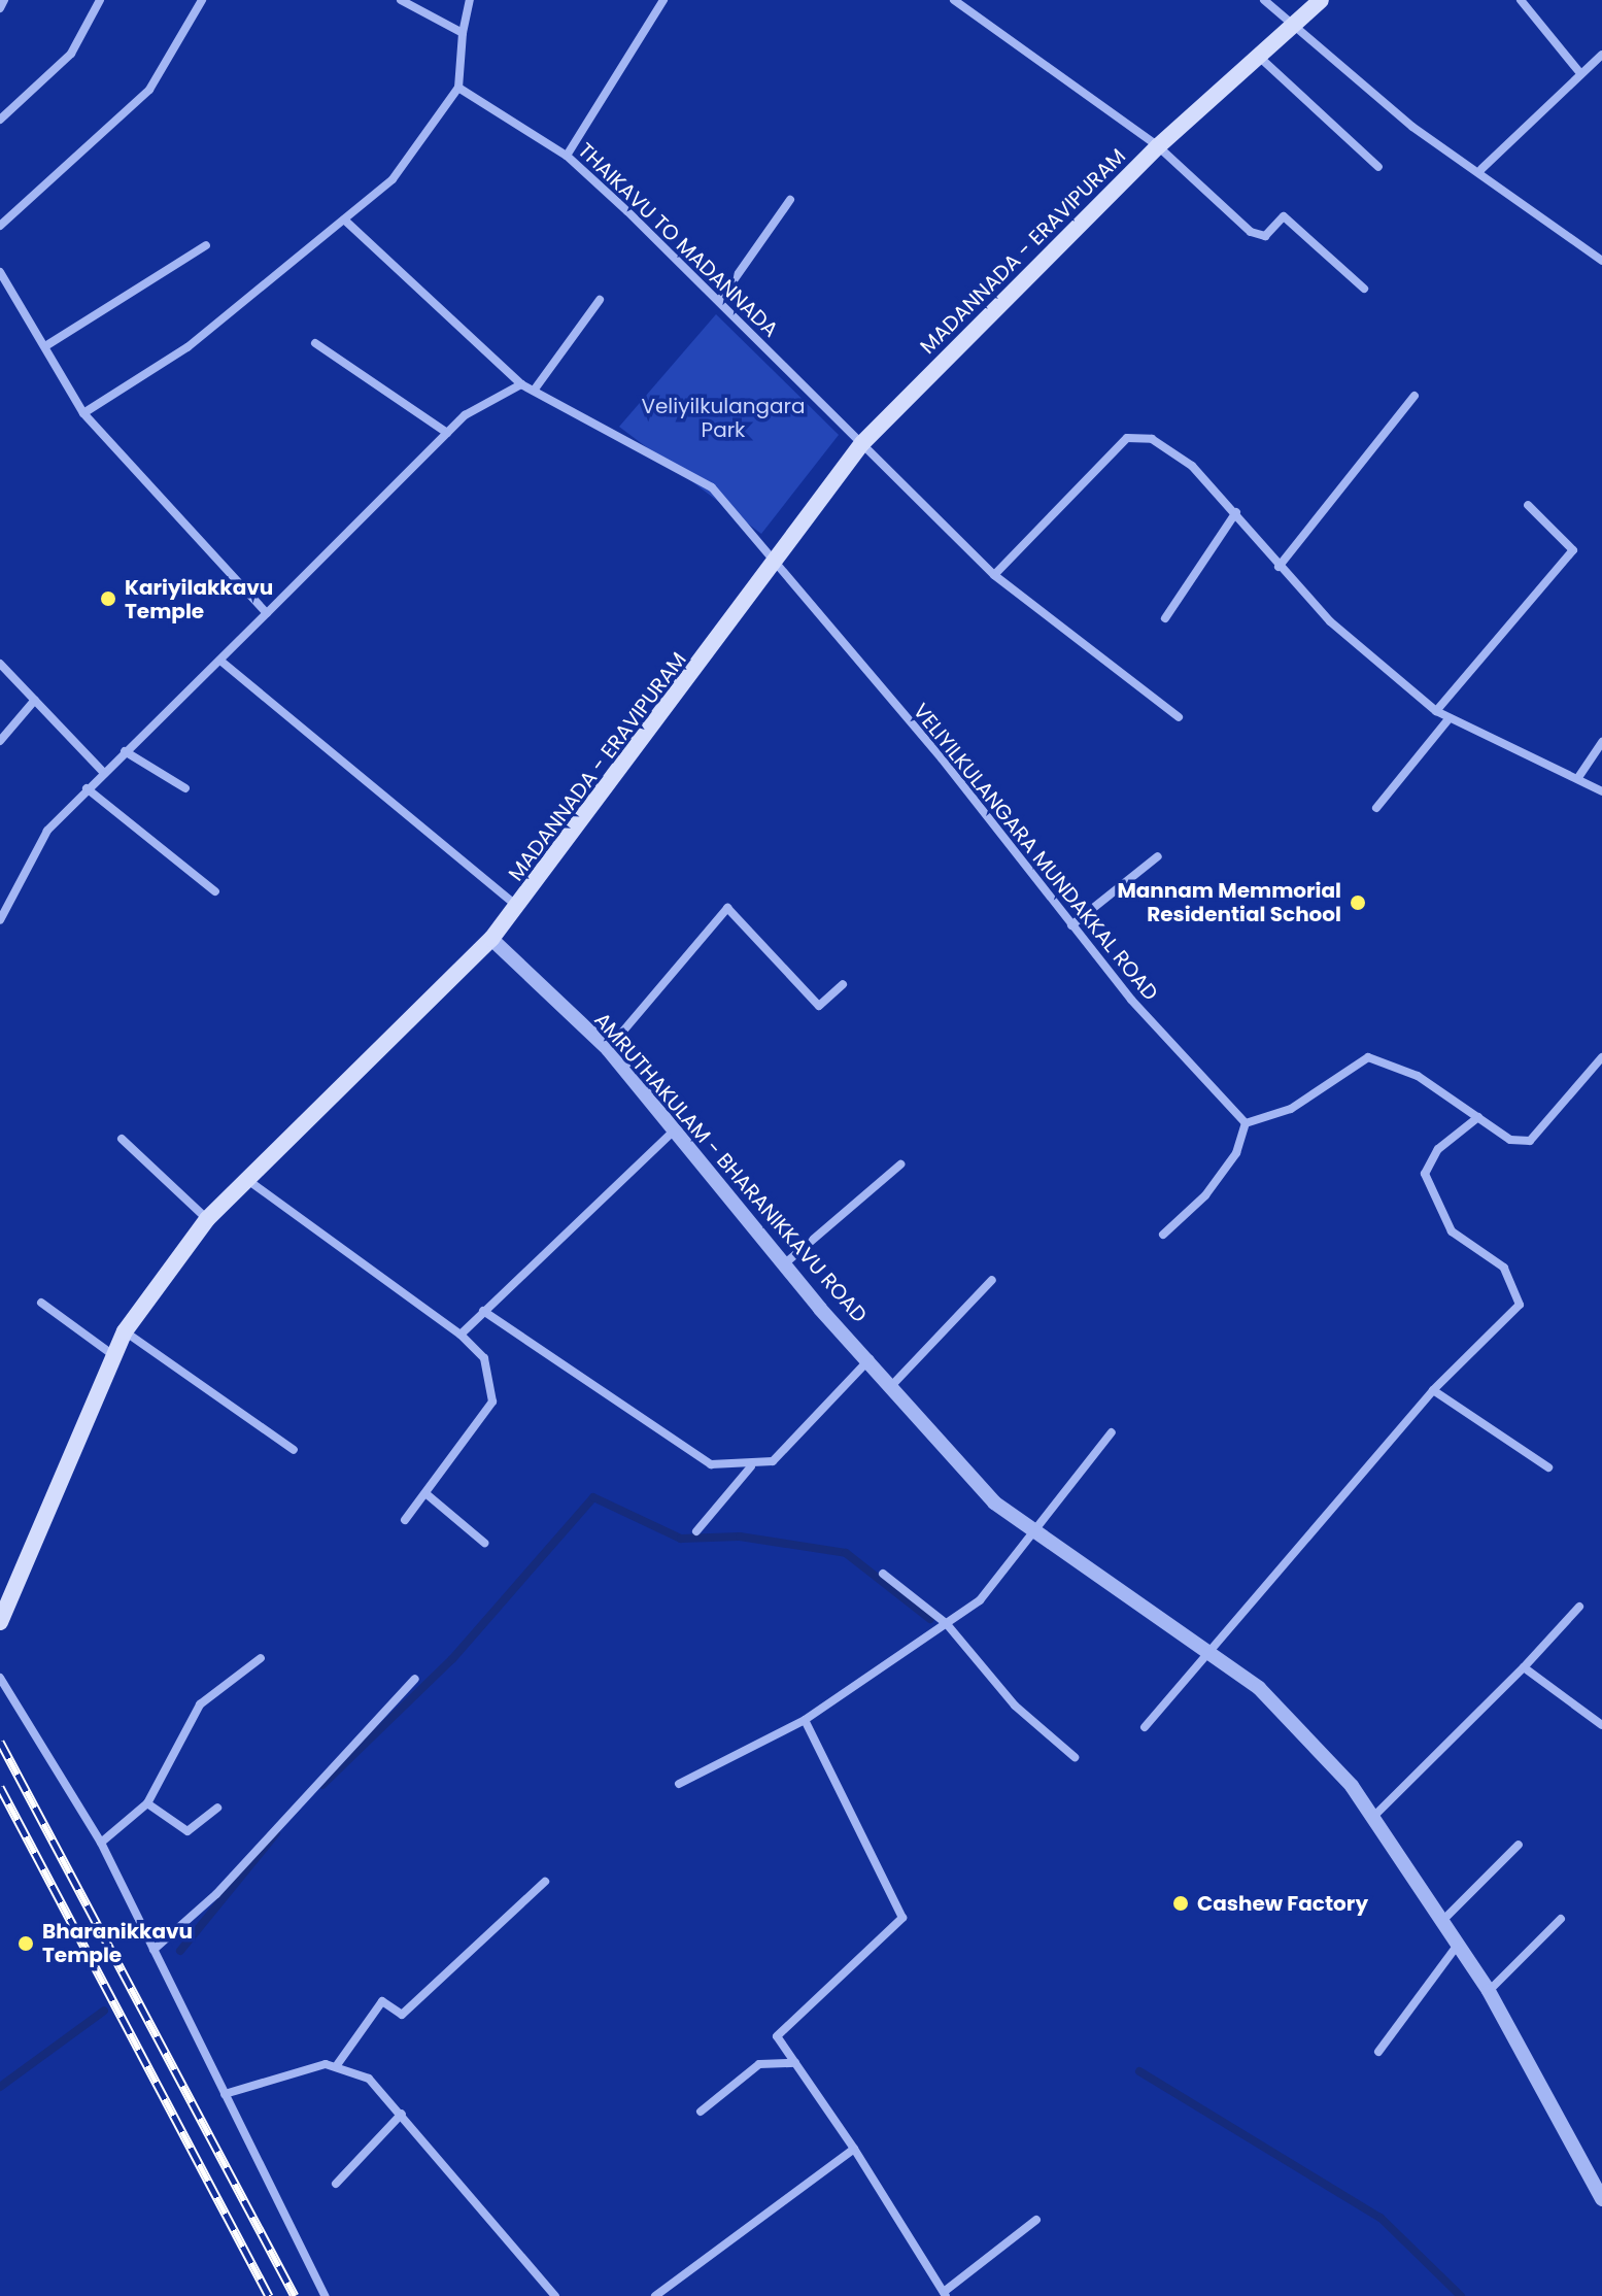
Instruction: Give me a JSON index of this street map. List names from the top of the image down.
{
  "streets": {
    "main road": ["MADANNADA - ERAVIPURAM"],
    "street": ["THAIKAVU TO MADANNADA", "VELIYILKULANGARA MUNDAKKAL ROAD", "AMRUTHAKULAM - BHARANIKKAVU ROAD"]
  },
  "crossings": [
    ["THAIKAVU TO MADANNADA", "MADANNADA - ERAVIPURAM"],
    ["MADANNADA - ERAVIPURAM", "VELIYILKULANGARA MUNDAKKAL ROAD"],
    ["MADANNADA - ERAVIPURAM", "AMRUTHAKULAM - BHARANIKKAVU ROAD"]
  ],
  "parks": ["Veliyilkulangara Park"],
  "places": [
    "Kariyilakkavu Temple",
    "Mannam Memmorial Residential School",
    "Cashew Factory",
    "Bharanikkavu Temple"
  ]
}
